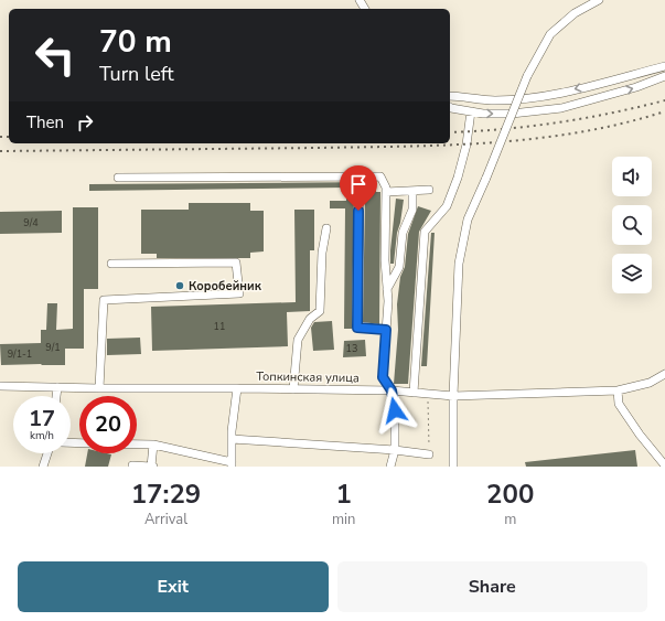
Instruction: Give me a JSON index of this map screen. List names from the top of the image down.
{
  "streets": {
    "street": ["Топкинская улица"]
  },
  "places": ["Коробейник"],
  "house_numbers": [
    "9/4",
    "11",
    "9/1",
    "13",
    "9/1-1"
  ],
  "page": {
    "turn": ["70 m", "Turn left"],
    "then": "Then",
    "speed": "17 km/h",
    "limit": "20",
    "eta": [
      "17:29",
      "Arrival",
      "1",
      "min",
      "200",
      "m"
    ],
    "buttons": ["Exit", "Share"]
  }
}
